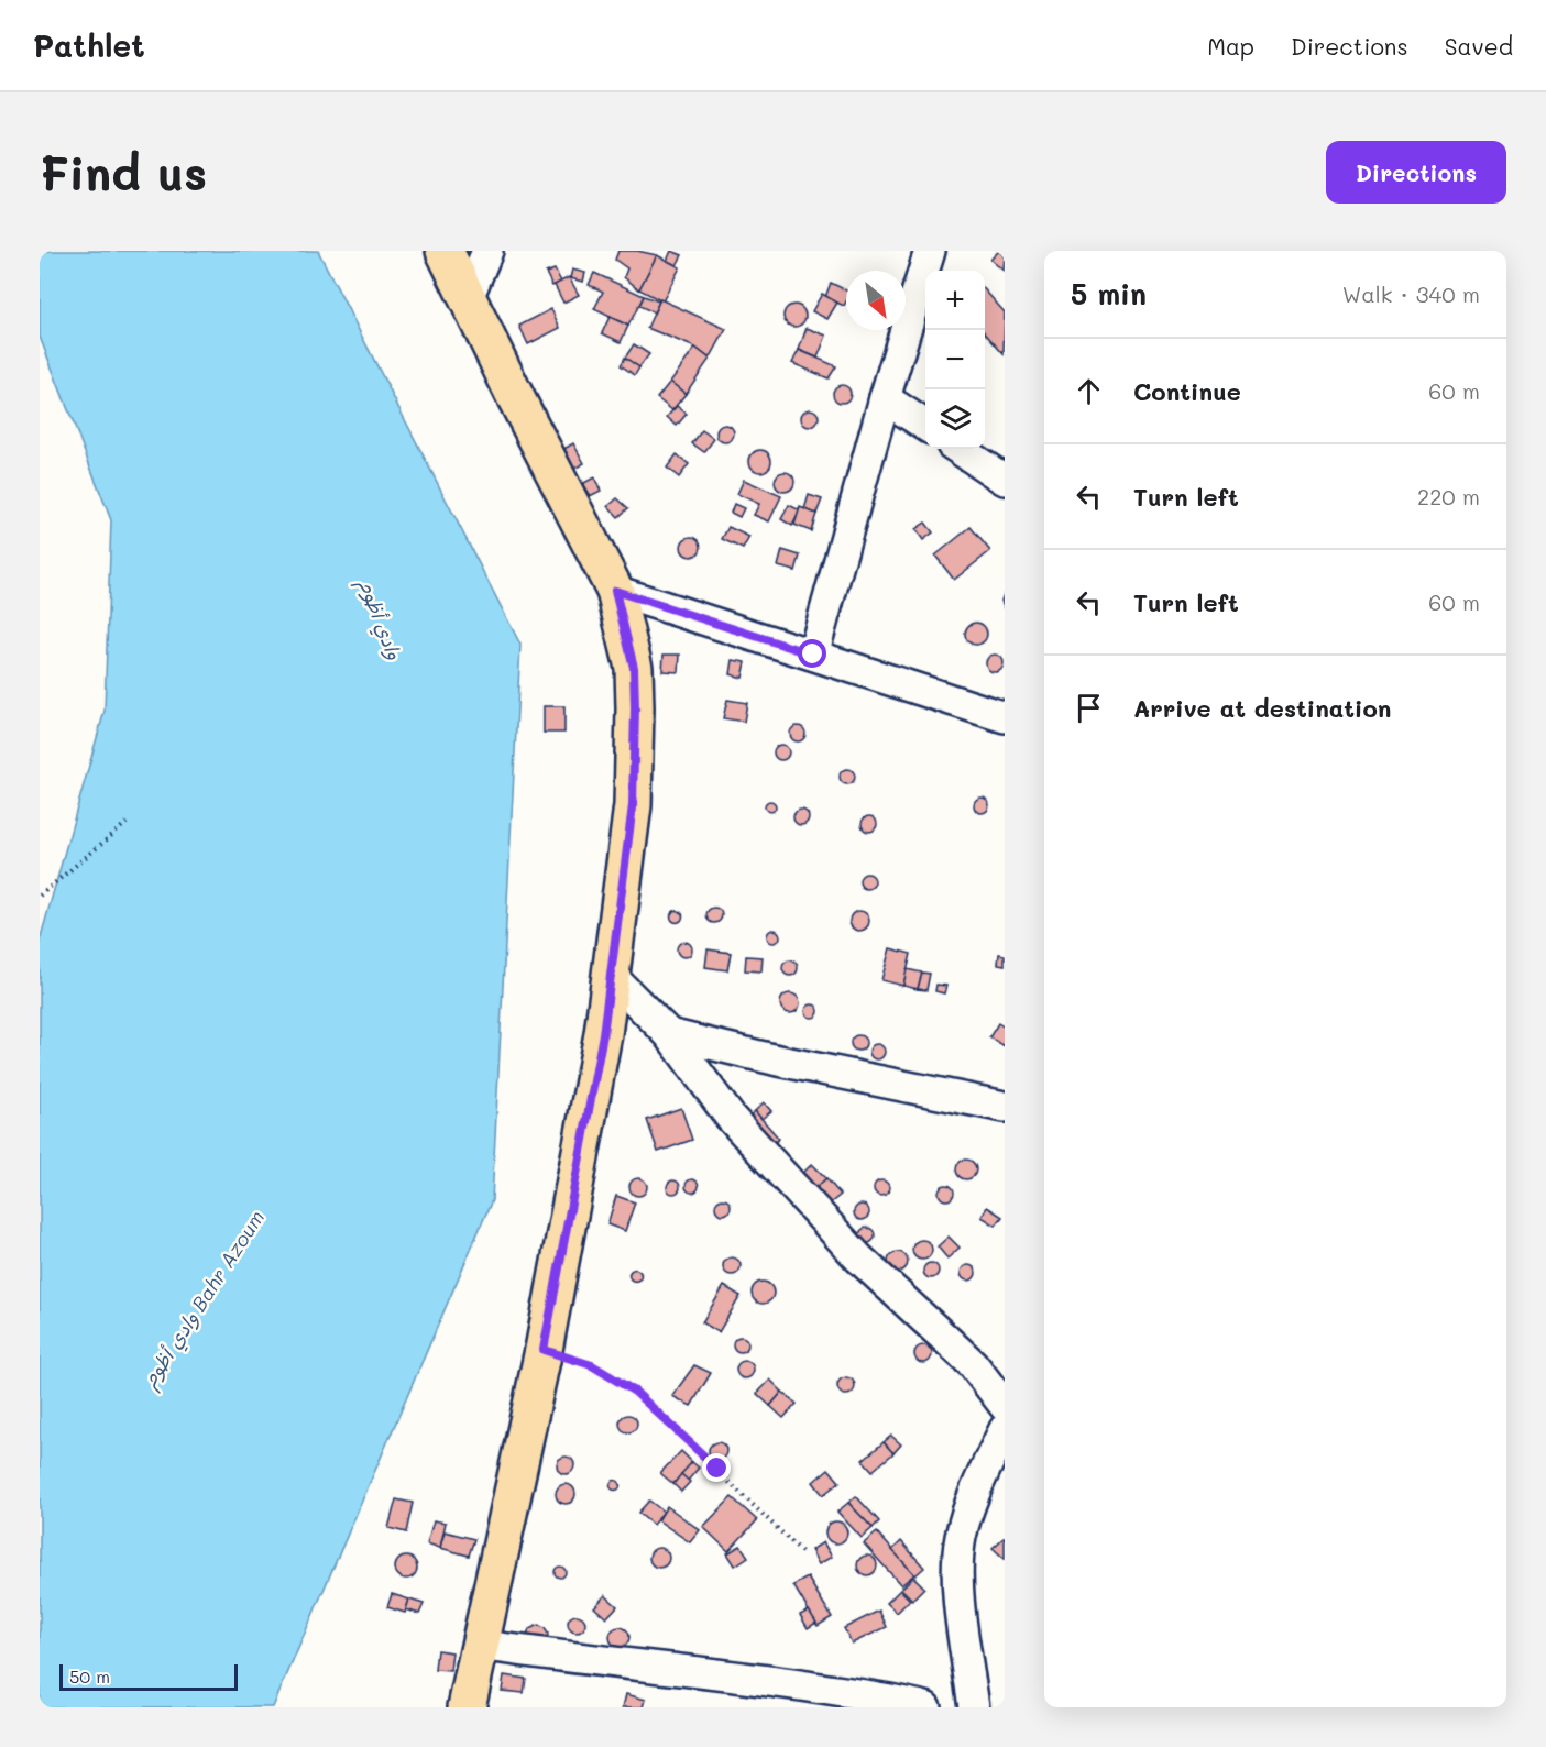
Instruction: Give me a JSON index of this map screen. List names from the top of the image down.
{
  "water": ["وادي أظوم", "وادي أظوم Bahr Azoum"],
  "scale_bar": "50 m",
  "north": "bottom right",
  "page": {
    "header": "Pathlet",
    "nav": ["Map", "Directions", "Saved"],
    "buttons": "Directions",
    "title": "Find us",
    "heading": ["5 min", "Walk · 340 m"],
    "map_buttons": ["+", "−"],
    "list": [
      ["Continue", "60 m"],
      ["Turn left", "220 m"],
      ["Turn left", "60 m"],
      "Arrive at destination"
    ],
    "scale": "50 m"
  }
}
